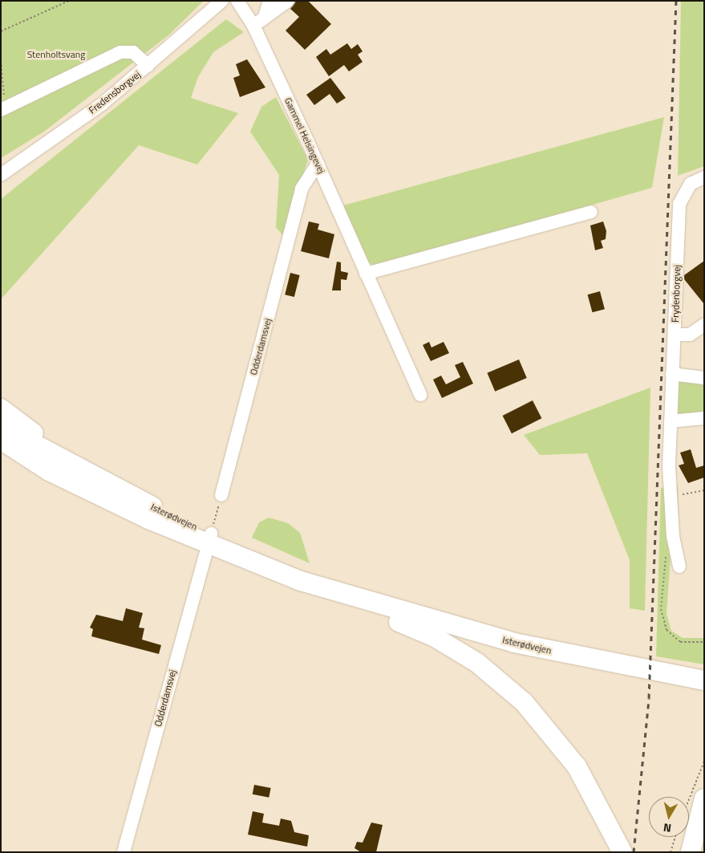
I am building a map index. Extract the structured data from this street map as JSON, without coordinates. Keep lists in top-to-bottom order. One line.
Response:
{"streets":{"highway":["Isterødvejen"],"street":["Fredensborgvej","Gammel Helsingevej","Frydenborgvej","Odderdamsvej"]},"crossings":[["Gammel Helsingevej","Odderdamsvej"],["Odderdamsvej","Isterødvejen"]],"parks":["Stenholtsvang"],"north":"bottom"}
